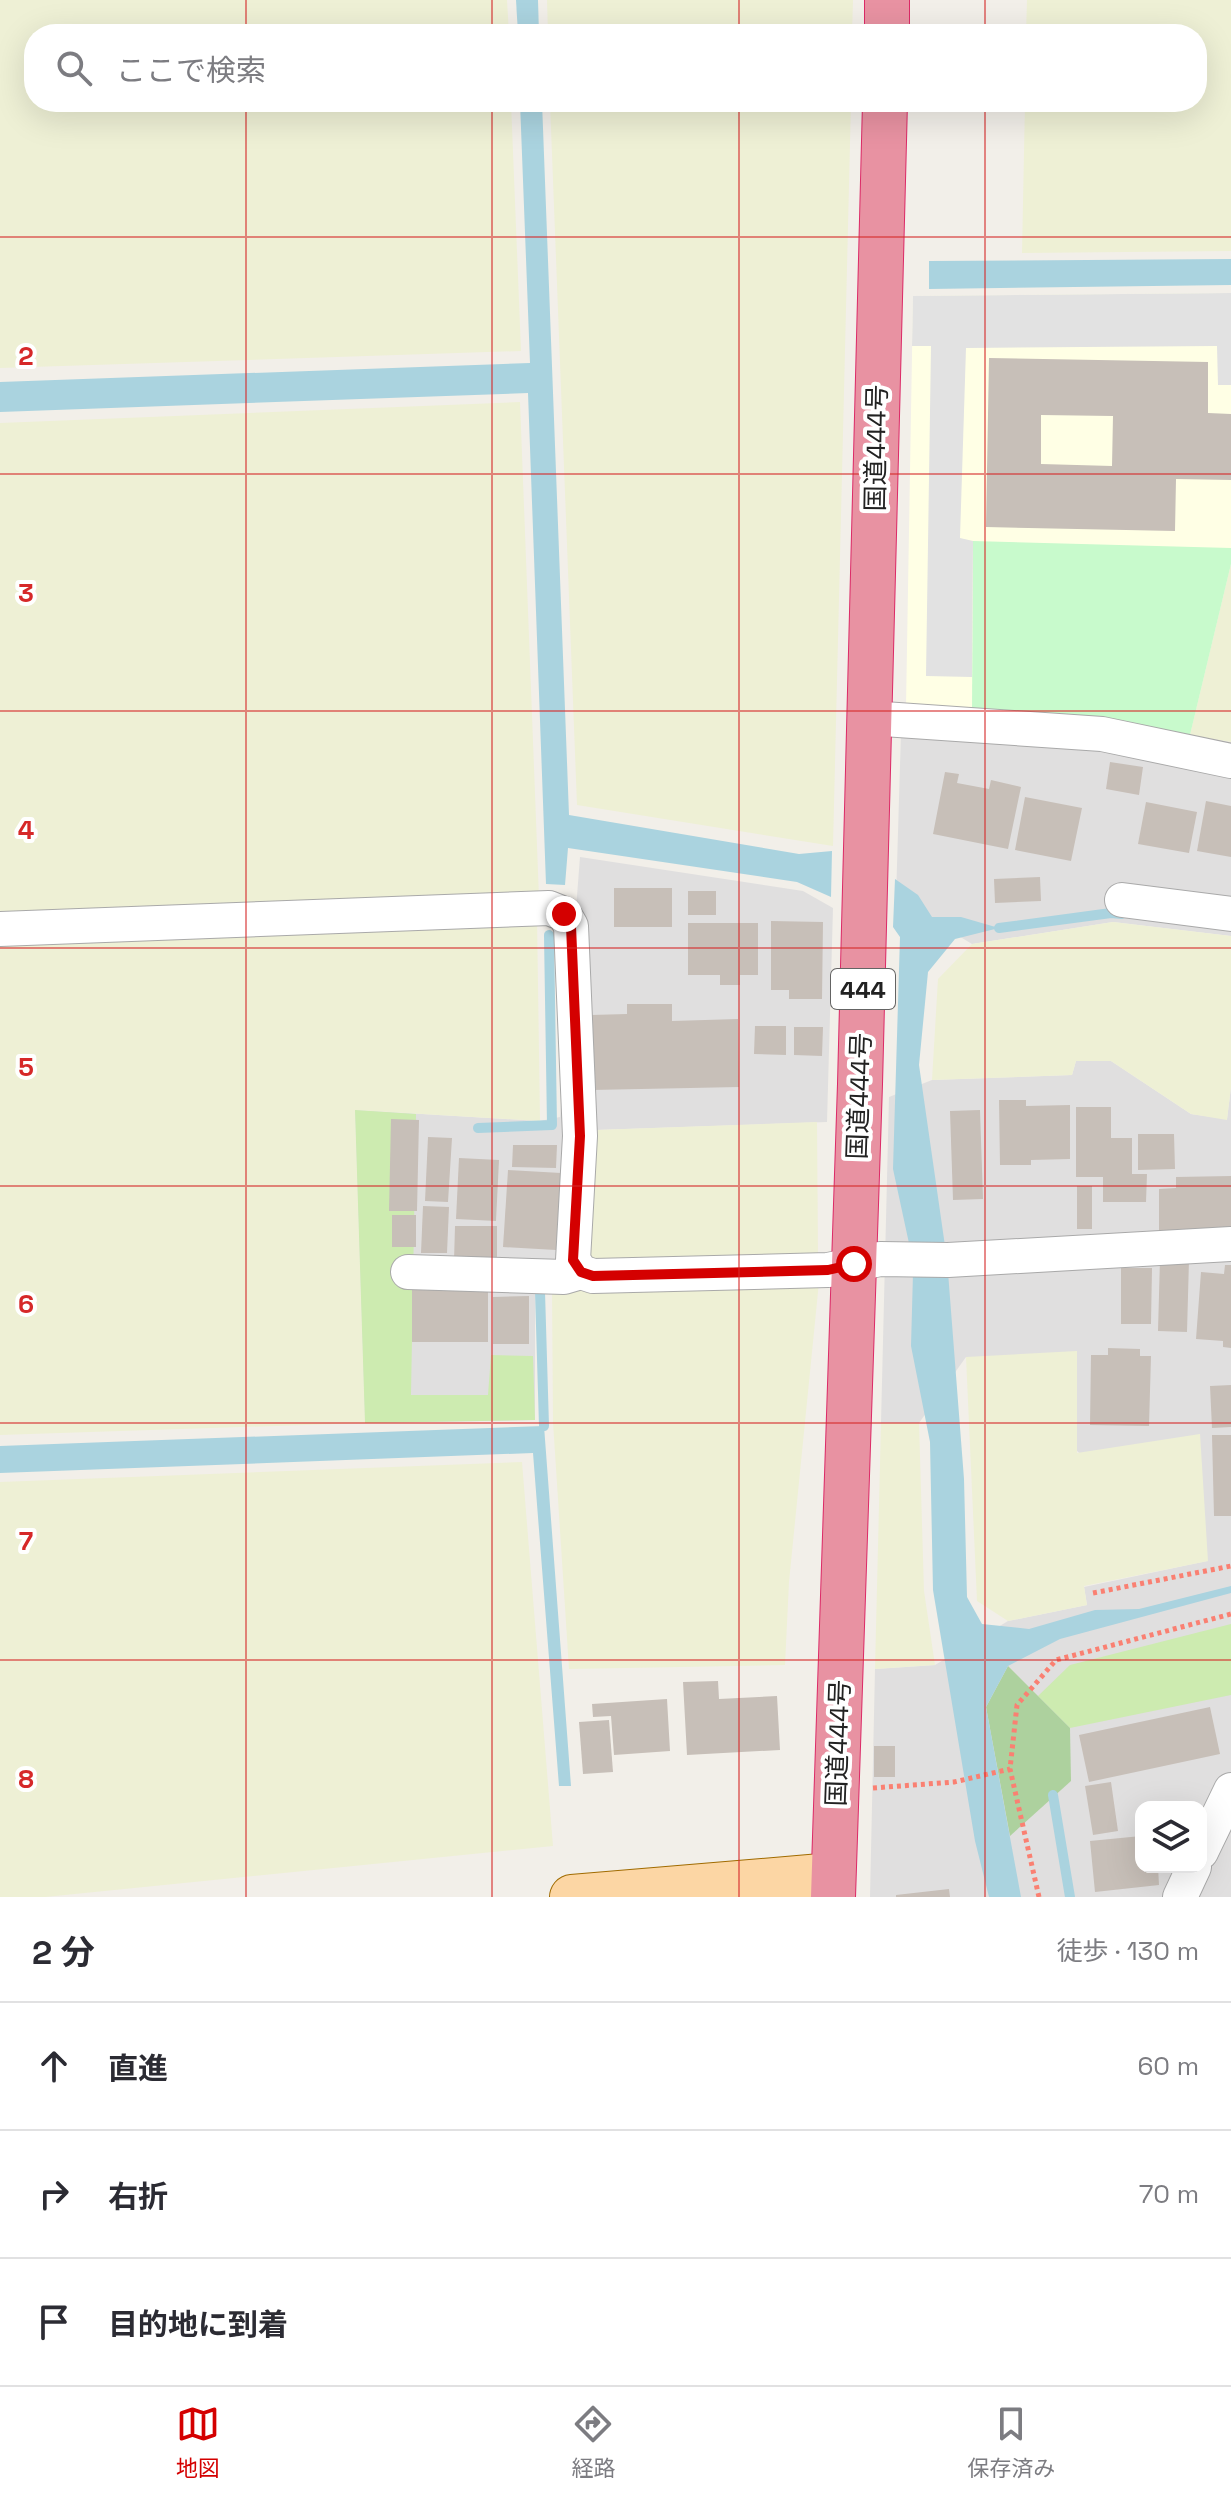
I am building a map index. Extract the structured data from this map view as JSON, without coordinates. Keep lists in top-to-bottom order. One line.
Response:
{"streets":{"highway":["国道444号","444"]},"page":{"search":"ここで検索","heading":["2 分","徒歩 · 130 m"],"list":[["直進","60 m"],["右折","70 m"],"目的地に到着"],"nav":["地図","経路","保存済み"]},"grid":{"rows":["2","3","4","5","6","7","8"]}}
